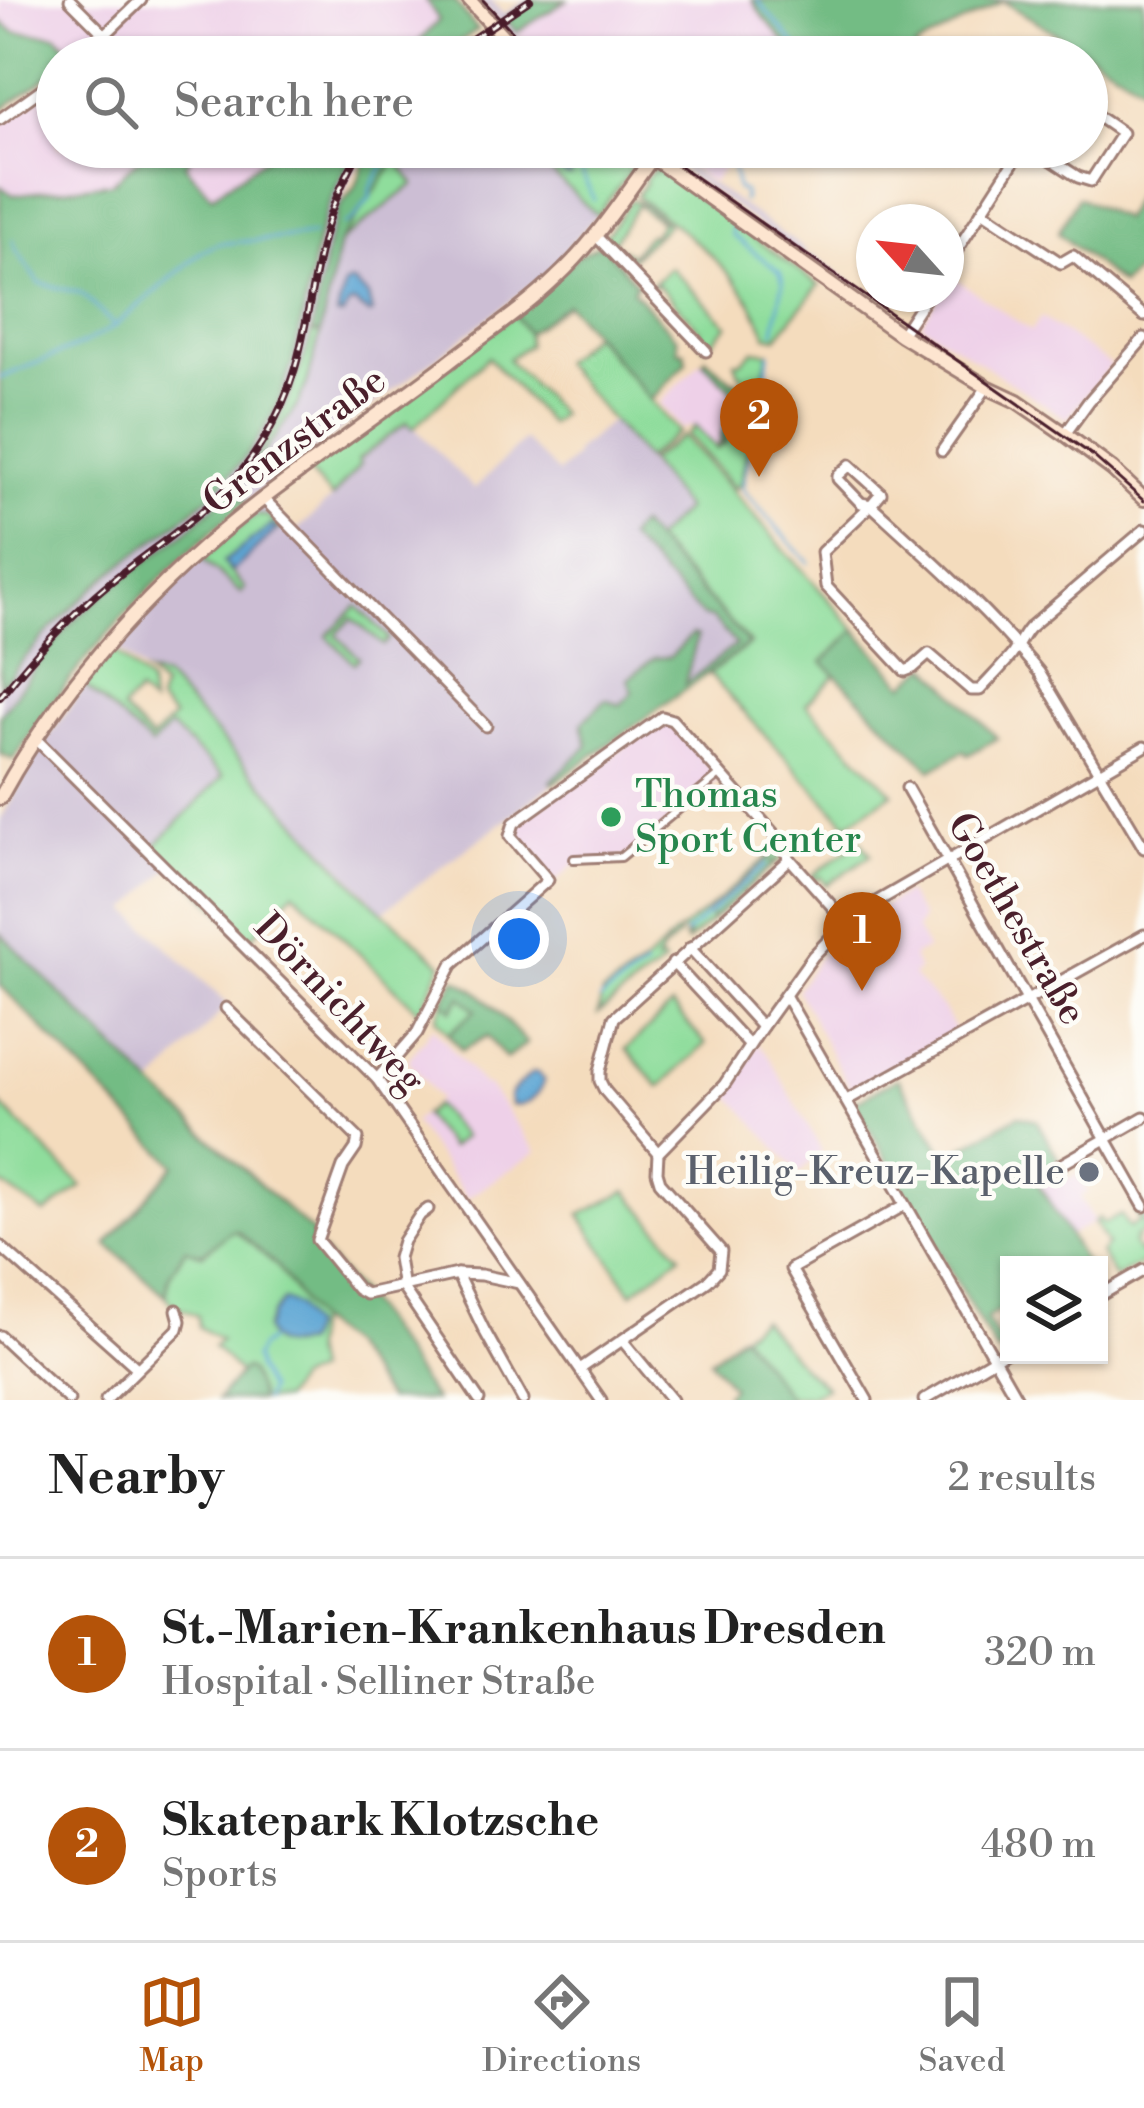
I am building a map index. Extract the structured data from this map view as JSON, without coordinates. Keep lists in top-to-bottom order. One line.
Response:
{"streets":{"main road":["Grenzstraße"],"street":["Goethestraße","Dörnichtweg"]},"crossings":[["Grenzstraße","Dörnichtweg"]],"places":["Thomas Sport Center","Heilig-Kreuz-Kapelle"],"north":"top left","page":{"search":"Search here","pins":["2","1"],"heading":["Nearby","2 results"],"list":[{"mark":"1","name":"St.-Marien-Krankenhaus Dresden","note":"Hospital · Selliner Straße","value":"320 m"},{"mark":"2","name":"Skatepark Klotzsche","note":"Sports","value":"480 m"}],"nav":["Map","Directions","Saved"]}}
